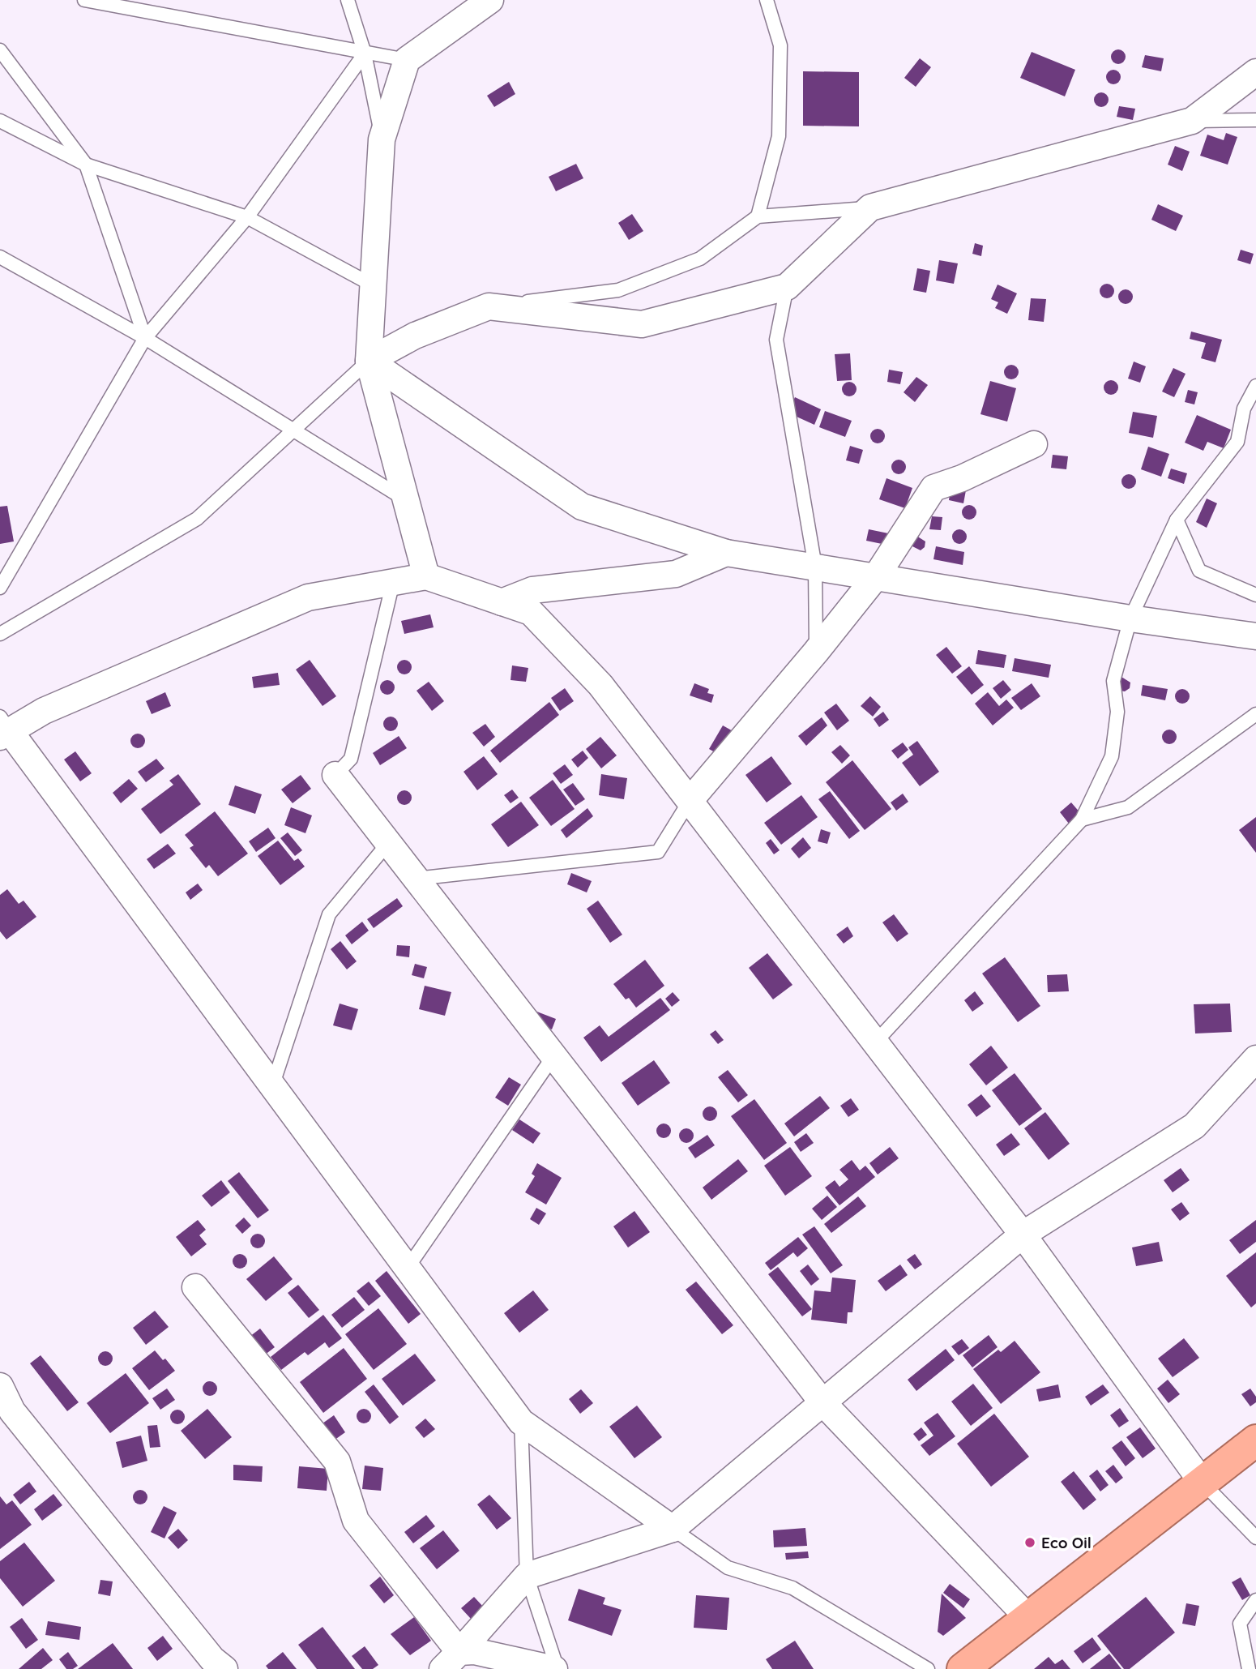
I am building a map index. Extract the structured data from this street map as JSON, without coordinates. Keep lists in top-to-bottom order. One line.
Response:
{"places":["Eco Oil"]}
